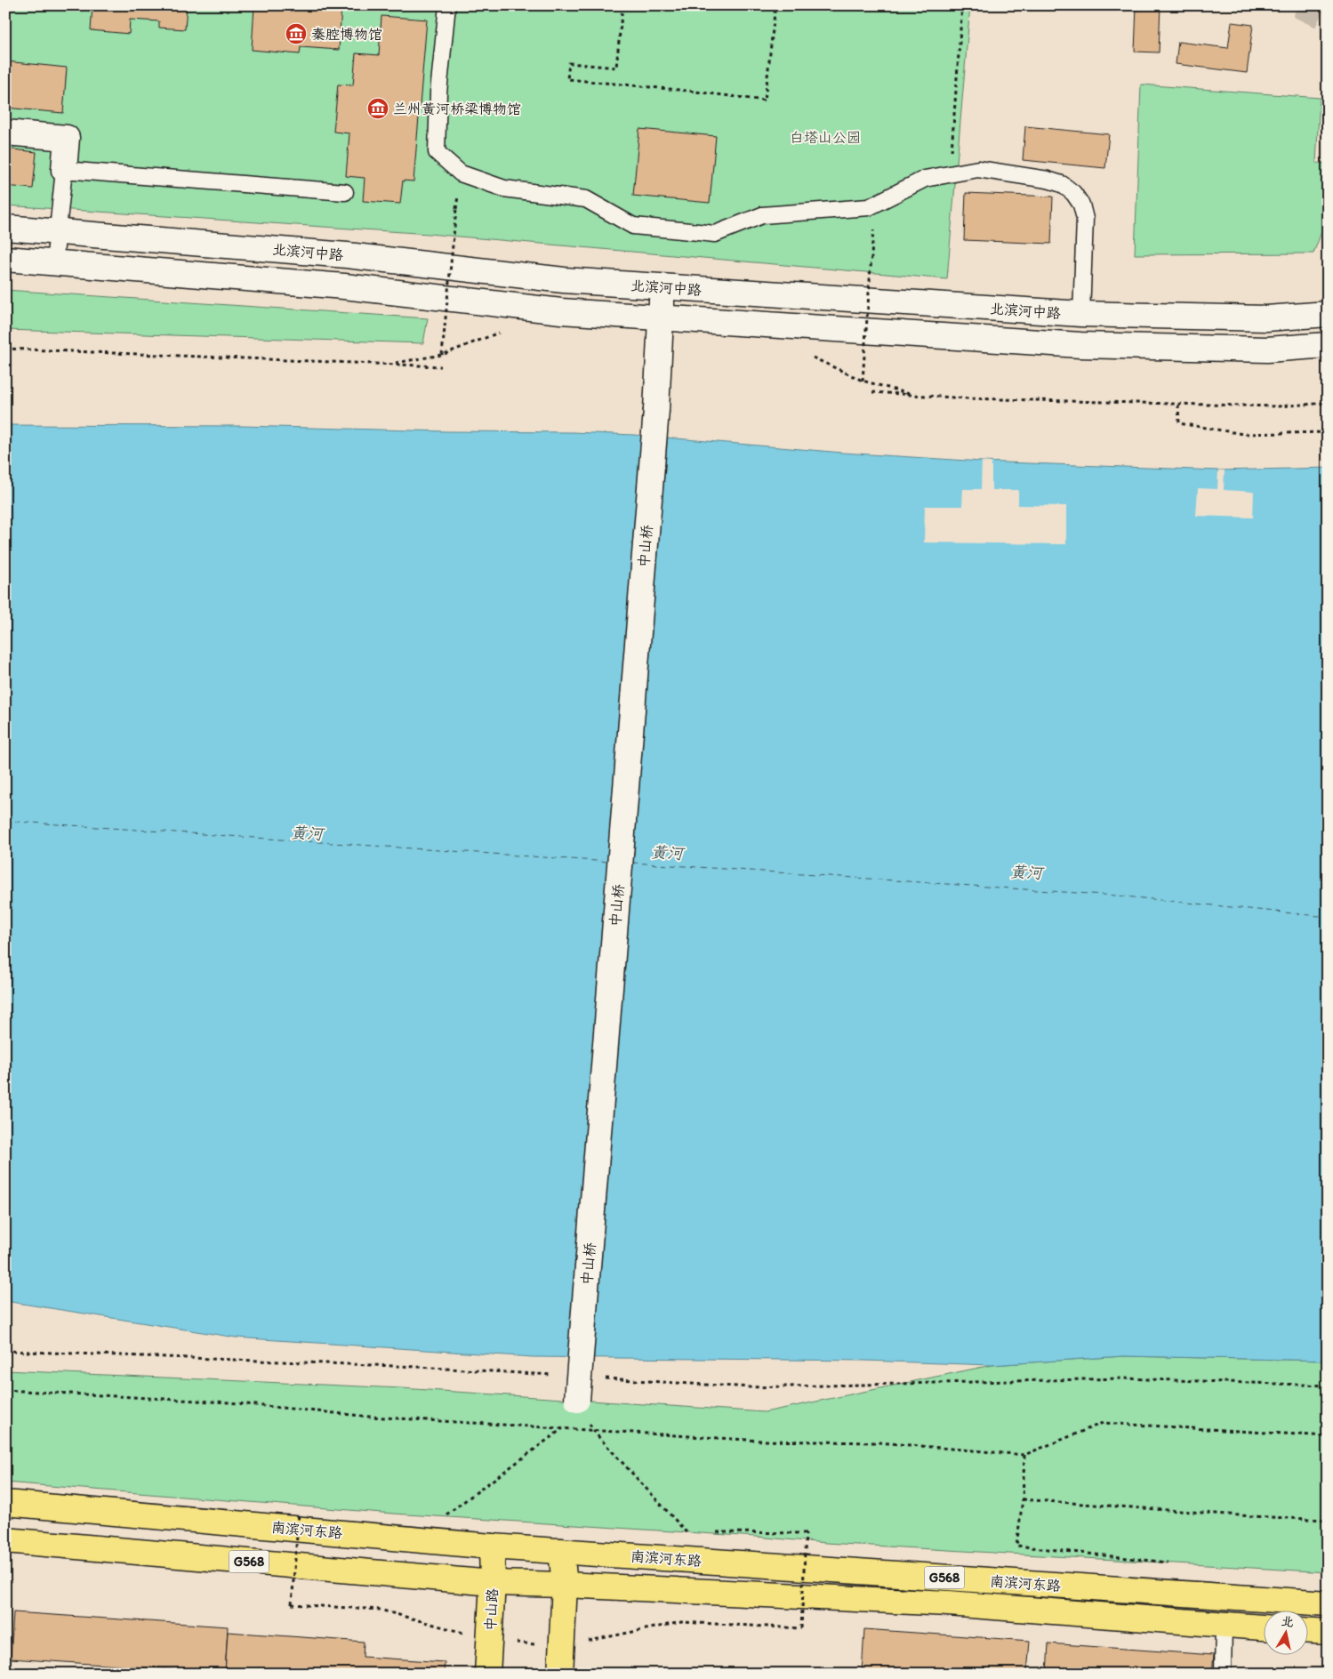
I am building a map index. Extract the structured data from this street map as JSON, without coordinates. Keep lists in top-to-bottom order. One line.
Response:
{"streets":{"main road":["南滨河东路","G568","中山路"],"street":["北滨河中路","中山桥"]},"crossings":[["北滨河中路","中山桥"],["南滨河东路","中山路"]],"water":["黄河"],"parks":["白塔山公园"],"places":{"museum":["秦腔博物馆","兰州黄河桥梁博物馆"]},"north":"top"}
